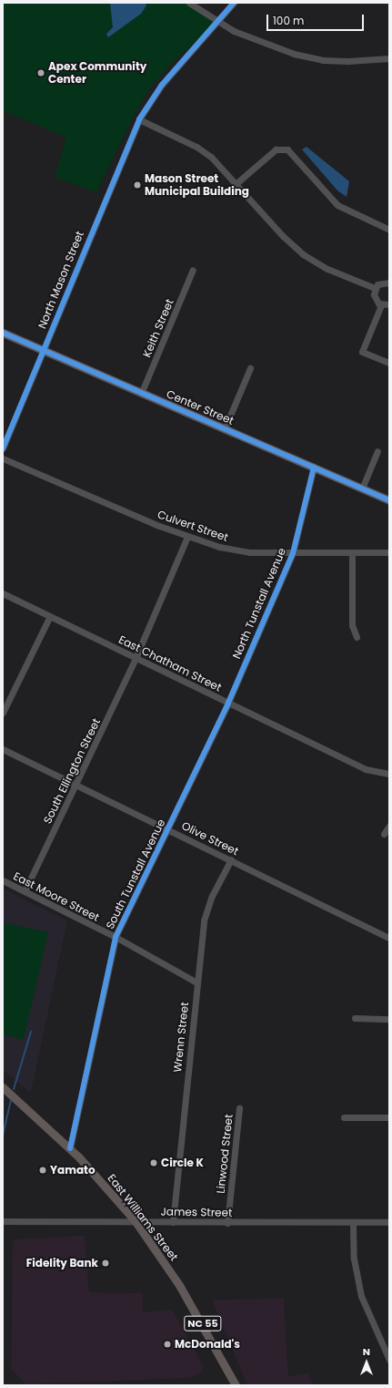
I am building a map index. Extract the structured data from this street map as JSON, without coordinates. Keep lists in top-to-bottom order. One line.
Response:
{"streets":{"main road":["Center Street","East Williams Street","NC 55"],"street":["North Mason Street","Keith Street","Culvert Street","North Tunstall Avenue","East Chatham Street","South Ellington Street","Olive Street","South Tunstall Avenue","East Moore Street","Wrenn Street","Linwood Street","James Street"]},"crossings":[["North Mason Street","Center Street"],["Keith Street","Center Street"],["Center Street","North Tunstall Avenue"],["Culvert Street","North Tunstall Avenue"],["Culvert Street","South Ellington Street"],["North Tunstall Avenue","East Chatham Street"],["North Tunstall Avenue","South Tunstall Avenue"],["East Chatham Street","South Ellington Street"],["East Chatham Street","South Tunstall Avenue"],["South Ellington Street","Olive Street"],["South Ellington Street","East Moore Street"],["Olive Street","South Tunstall Avenue"],["Olive Street","Wrenn Street"],["South Tunstall Avenue","East Moore Street"],["South Tunstall Avenue","East Williams Street"],["East Moore Street","Wrenn Street"],["Wrenn Street","James Street"],["Linwood Street","James Street"],["James Street","East Williams Street"]],"places":["Apex Community Center","Mason Street Municipal Building","Circle K","Yamato","Fidelity Bank","McDonald's"],"scale_bar":"100 m","north":"top"}
